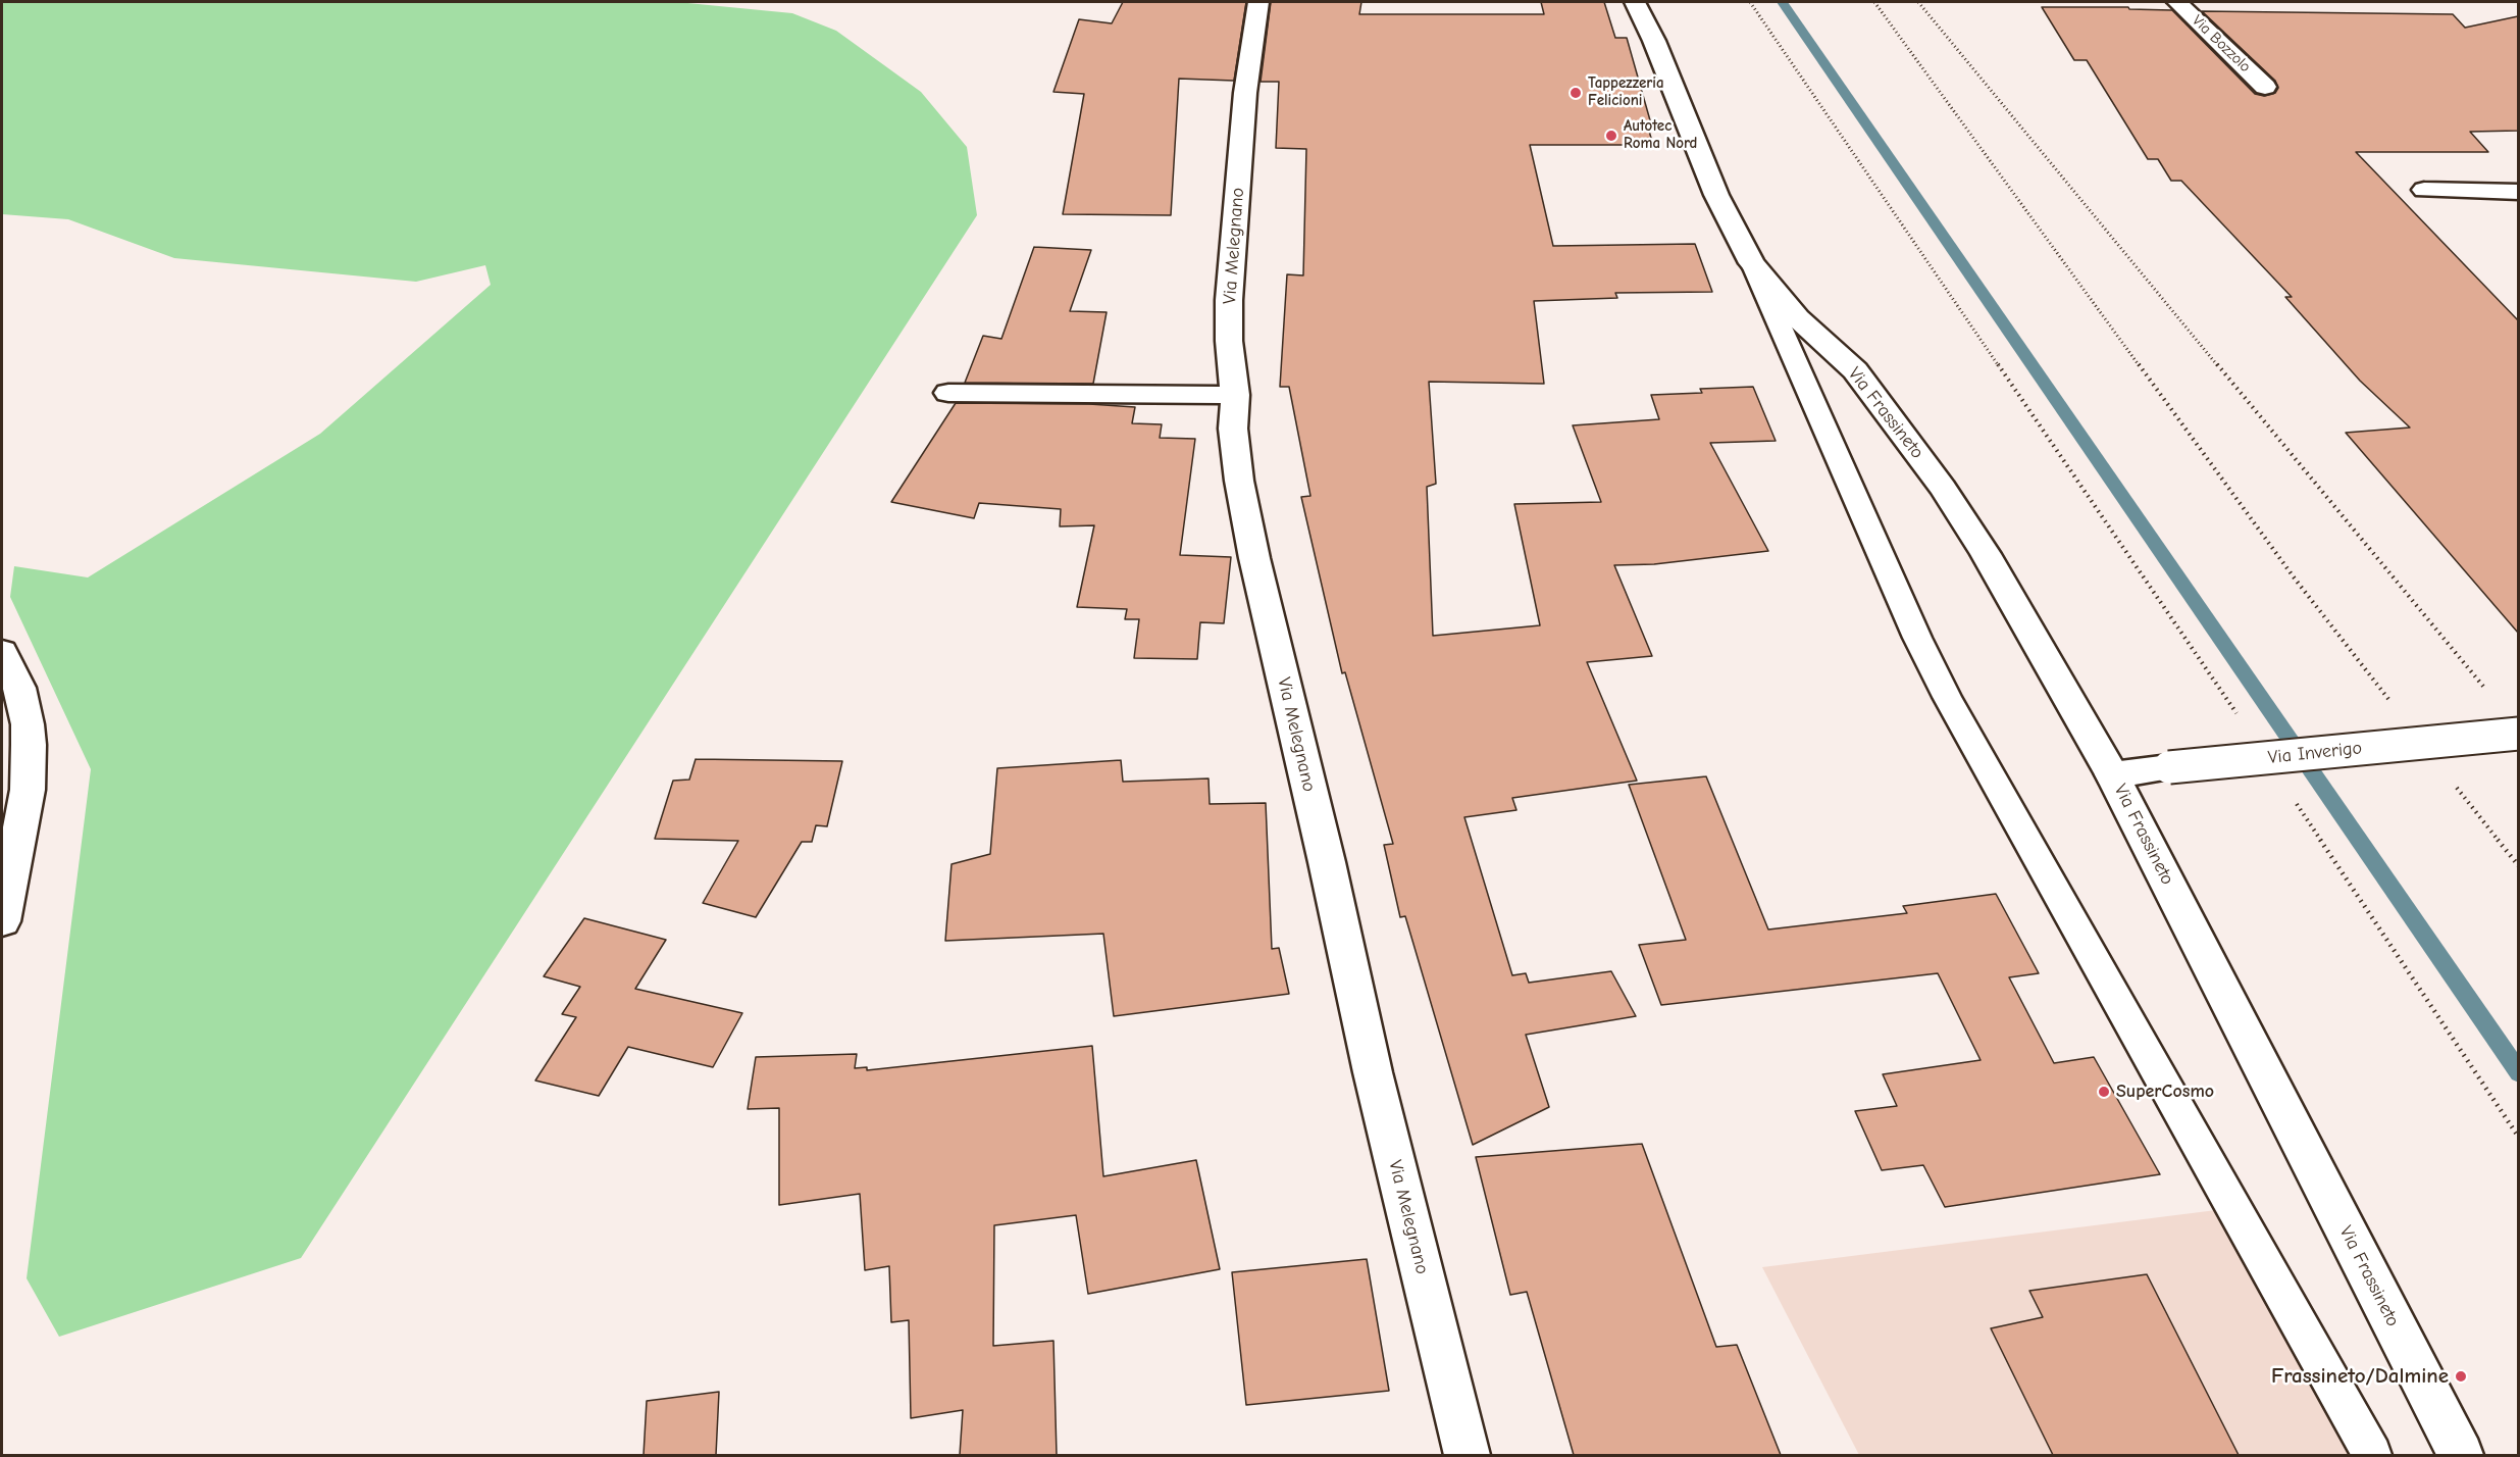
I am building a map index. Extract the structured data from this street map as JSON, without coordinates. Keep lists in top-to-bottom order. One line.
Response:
{"streets":{"street":["Via Bozzolo","Via Melegnano","Via Frassineto","Via Inverigo"]},"crossings":[["Via Frassineto","Via Inverigo"]],"places":["Tappezzeria Felicioni","Autotec Roma Nord","SuperCosmo","Frassineto/Dalmine"]}
